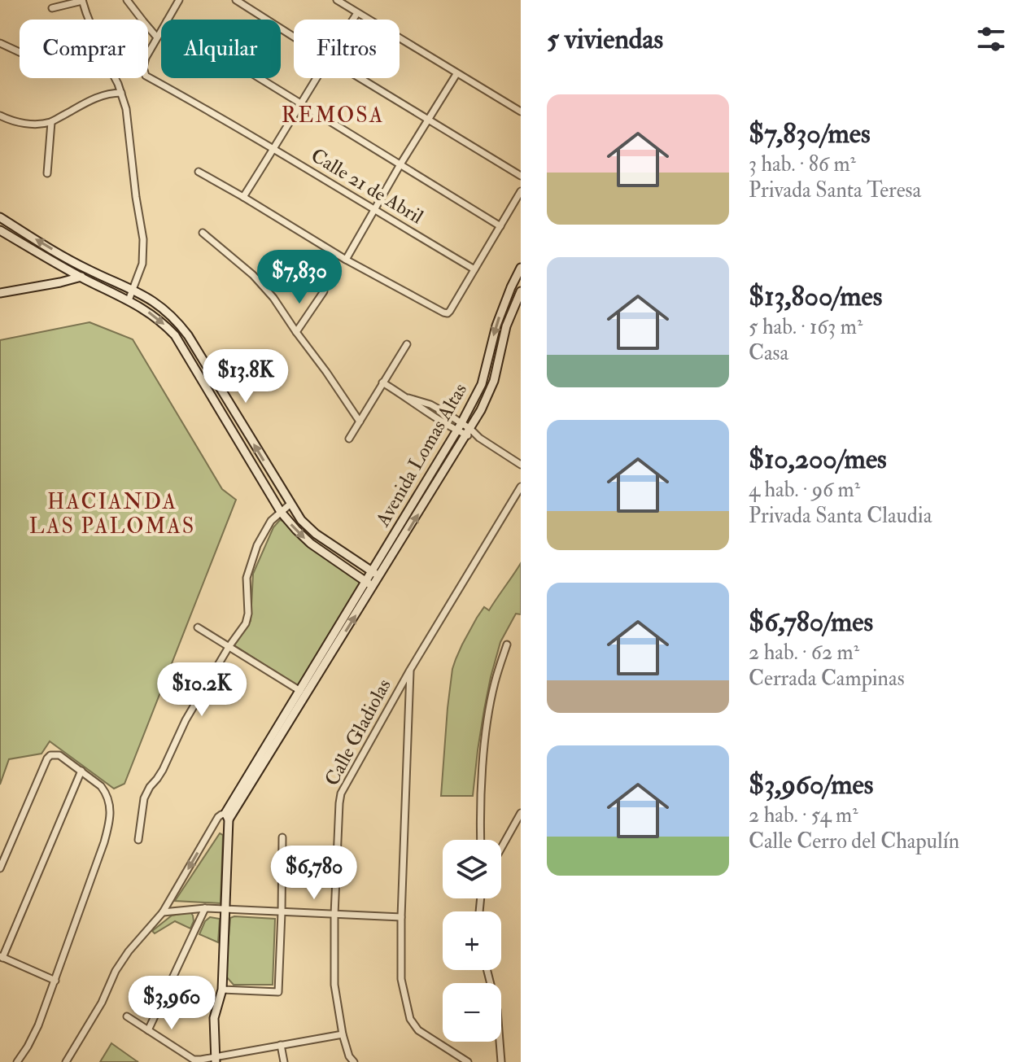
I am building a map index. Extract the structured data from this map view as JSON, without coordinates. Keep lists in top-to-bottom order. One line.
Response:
{"streets":{"main road":["Avenida Lomas Altas"],"street":["Calle 21 de Abril","Calle Gladiolas"]},"districts":["REMOSA","HACIANDA LAS PALOMAS"],"page":{"heading":"5 viviendas","chip":["Comprar","Alquilar","Filtros"],"list":[{"name":"$7,830/mes","note":"3 hab. · 86 m² · Privada Santa Teresa"},{"name":"$13,800/mes","note":"5 hab. · 163 m² · Casa"},{"name":"$10,200/mes","note":"4 hab. · 96 m² · Privada Santa Claudia"},{"name":"$6,780/mes","note":"2 hab. · 62 m² · Cerrada Campinas"},{"name":"$3,960/mes","note":"2 hab. · 54 m² · Calle Cerro del Chapulín"}],"price":["$7,830","$13.8K","$10.2K","$6,780","$3,960"],"map_buttons":["+","−"]}}
